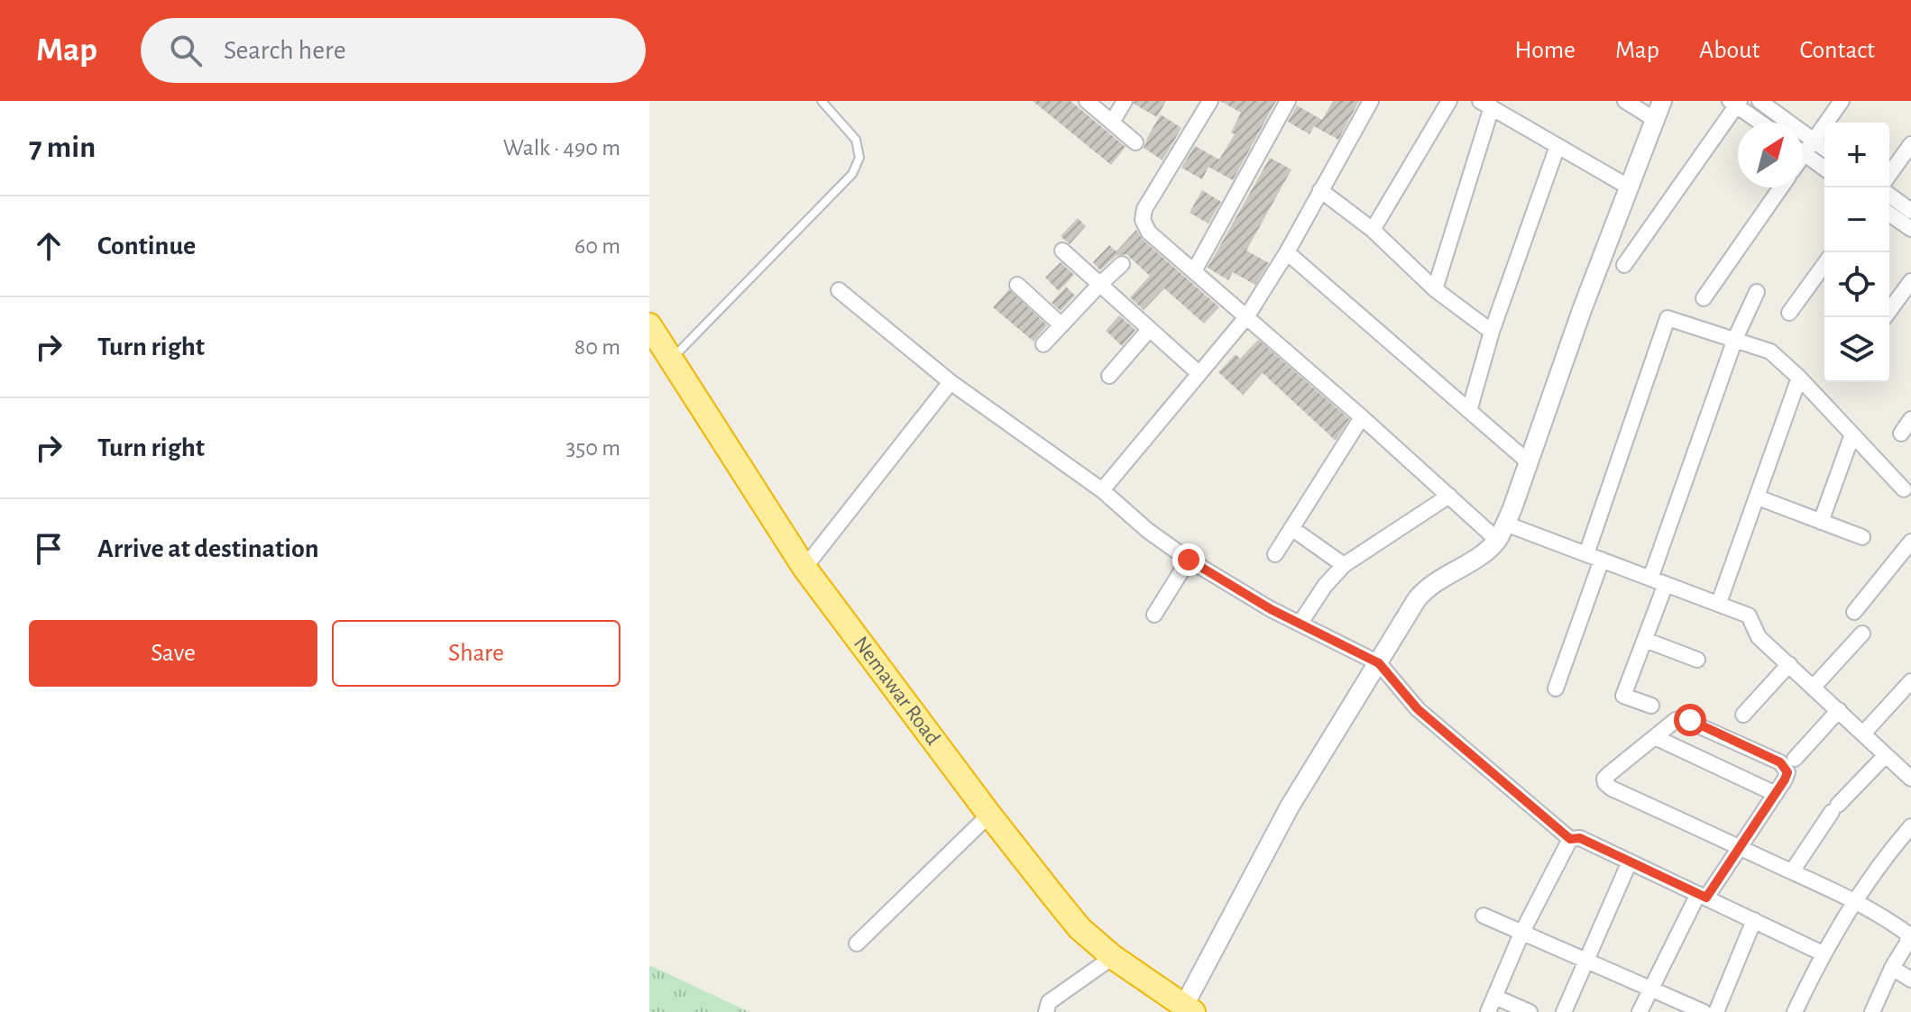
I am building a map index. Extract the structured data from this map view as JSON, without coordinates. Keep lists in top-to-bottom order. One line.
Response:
{"streets":{"highway":["Nemawar Road"]},"north":"top right","page":{"header":"Map","search":"Search here","nav":["Home","Map","About","Contact"],"heading":["7 min","Walk · 490 m"],"map_buttons":["+","−"],"list":[["Continue","60 m"],["Turn right","80 m"],["Turn right","350 m"],"Arrive at destination"],"buttons":["Save","Share"]}}
